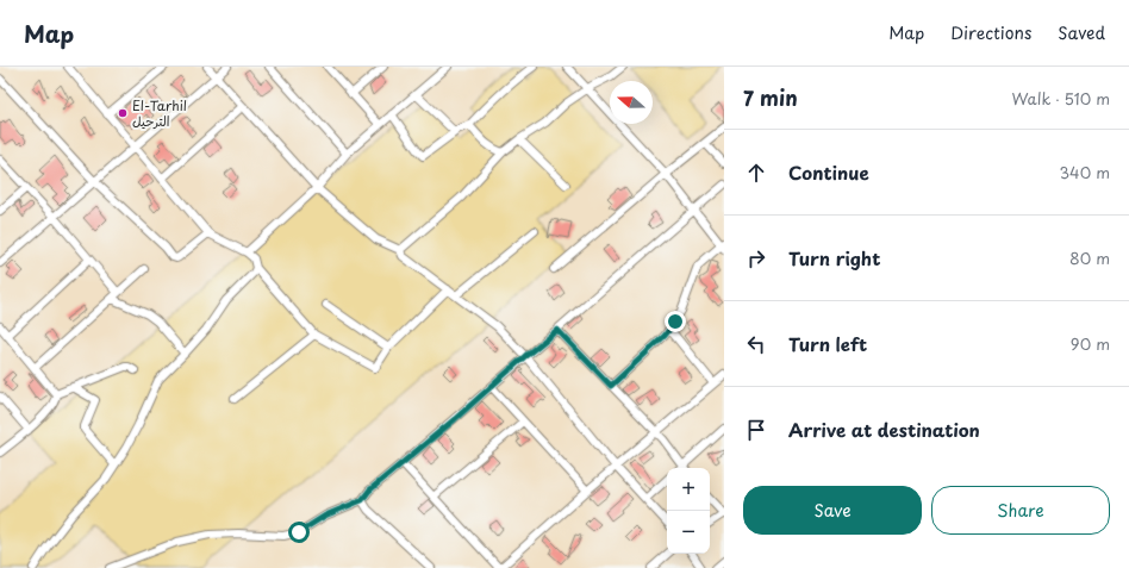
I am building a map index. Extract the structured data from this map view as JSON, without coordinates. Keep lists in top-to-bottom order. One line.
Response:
{"places":["El-Tarhil الترحيل"],"north":"left","page":{"header":"Map","nav":["Map","Directions","Saved"],"heading":["7 min","Walk · 510 m"],"list":[["Continue","340 m"],["Turn right","80 m"],["Turn left","90 m"],"Arrive at destination"],"map_buttons":["+","−"],"buttons":["Save","Share"]}}
